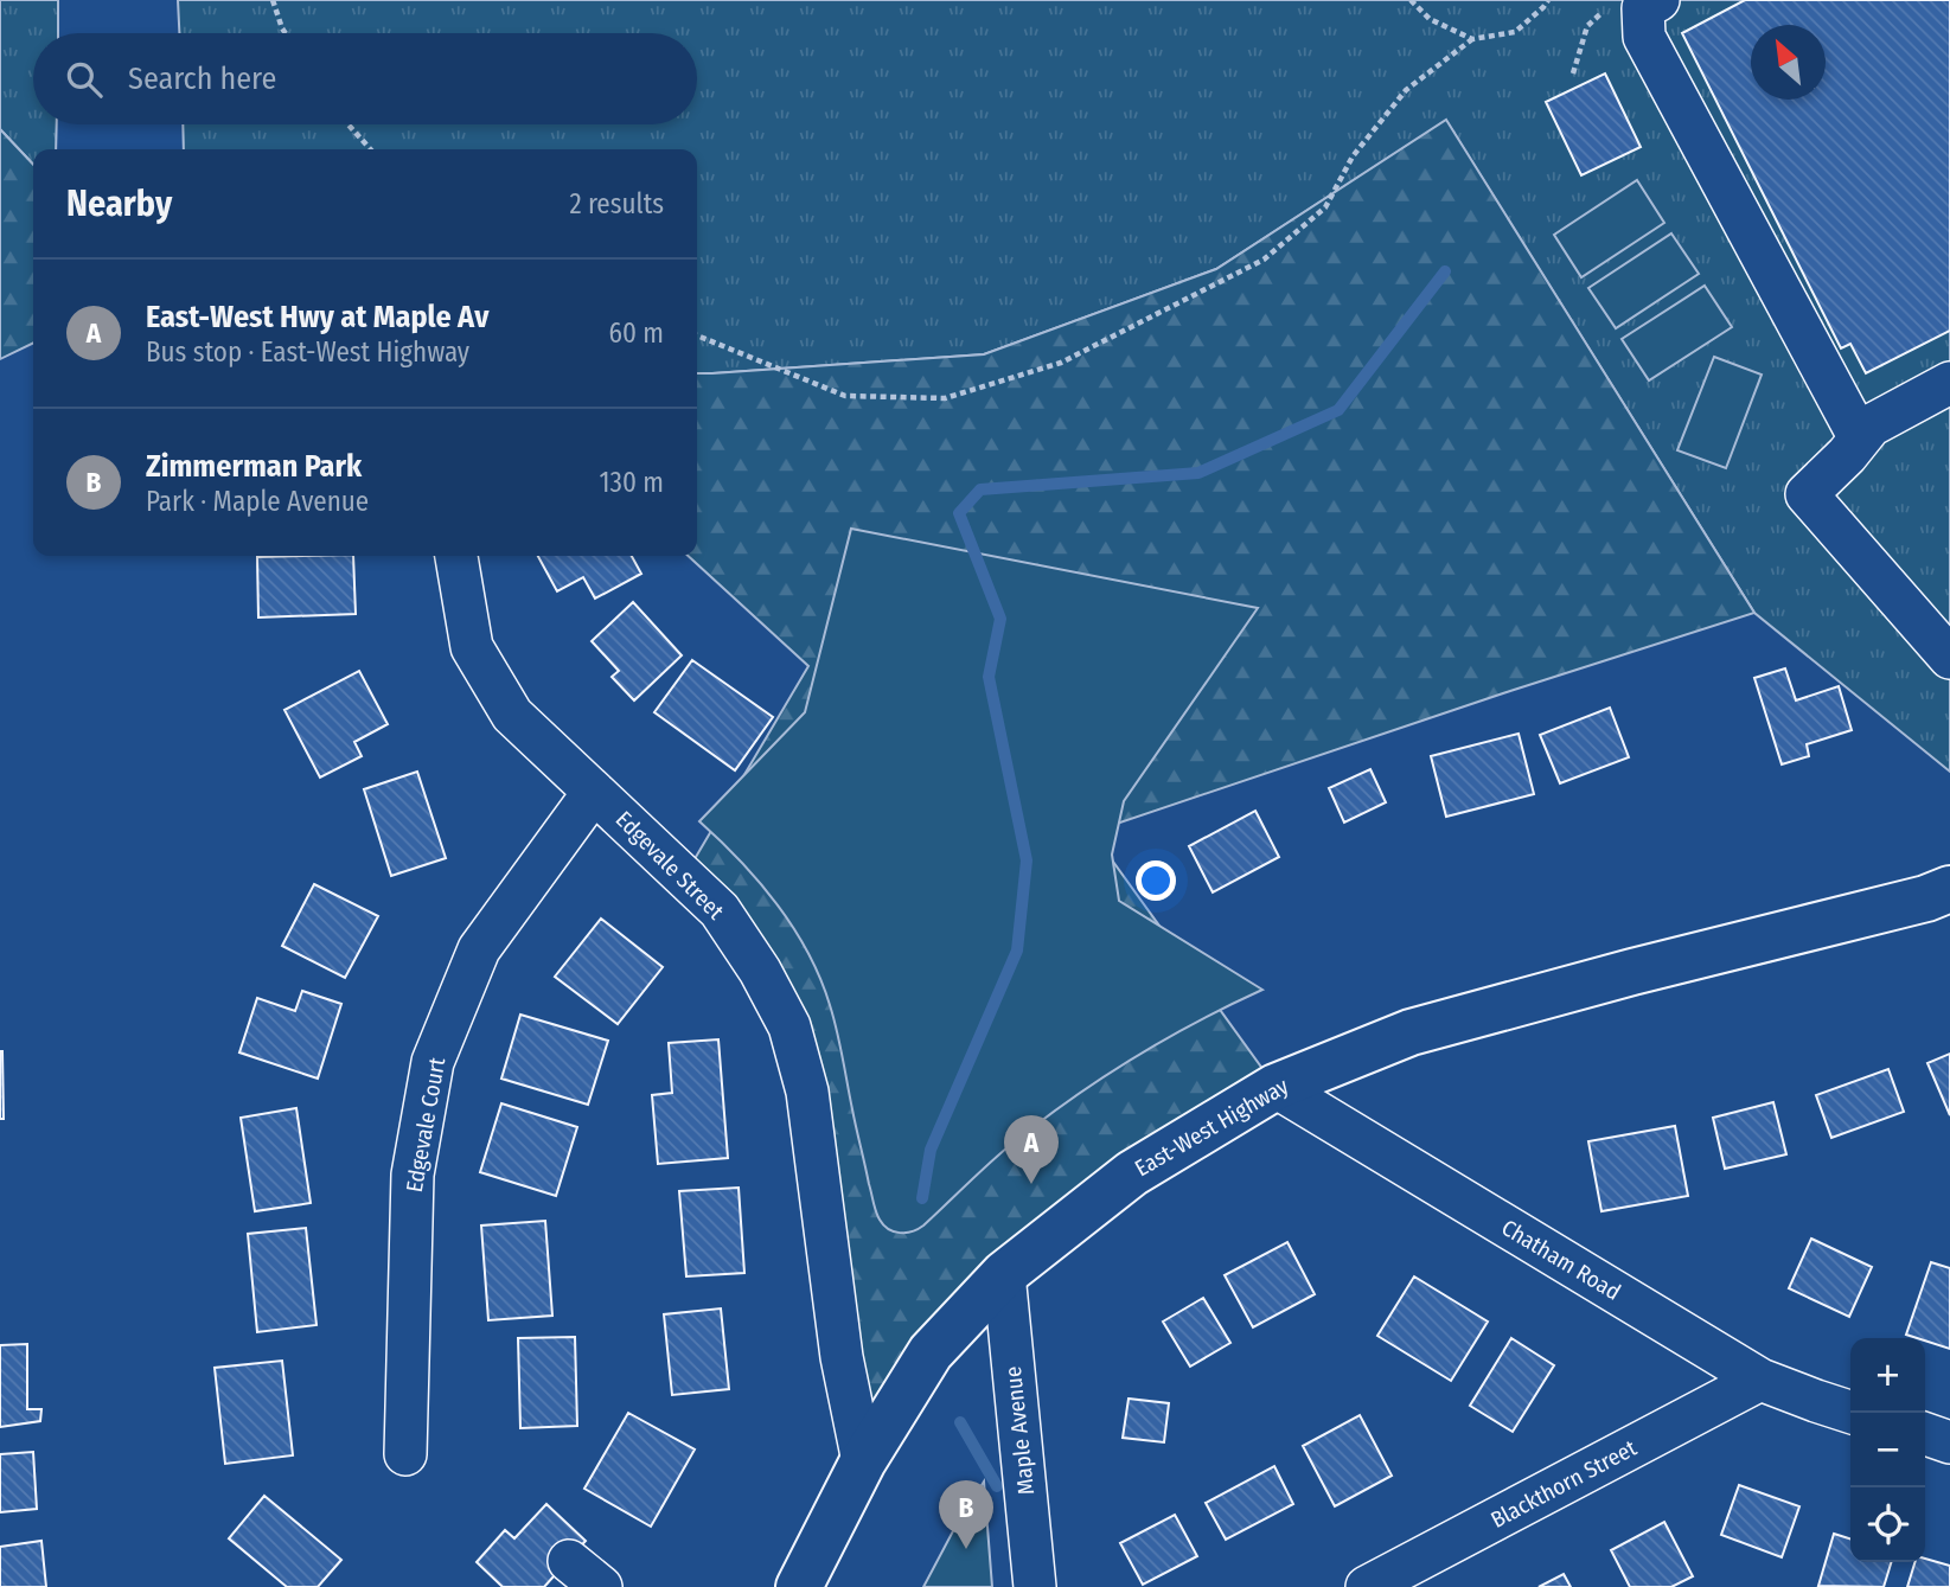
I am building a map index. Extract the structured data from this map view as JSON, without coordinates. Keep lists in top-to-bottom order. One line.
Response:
{"streets":{"main road":["East-West Highway"],"street":["Edgevale Street","Edgevale Court","Chatham Road","Maple Avenue","Blackthorn Street"]},"crossings":[["Edgevale Street","Edgevale Court"],["Edgevale Street","East-West Highway"],["East-West Highway","Chatham Road"],["East-West Highway","Maple Avenue"],["Chatham Road","Blackthorn Street"]],"north":"top left","page":{"search":"Search here","heading":["Nearby","2 results"],"list":[{"mark":"A","name":"East-West Hwy at Maple Av","note":"Bus stop · East-West Highway","value":"60 m"},{"mark":"B","name":"Zimmerman Park","note":"Park · Maple Avenue","value":"130 m"}],"pins":["A","B"],"map_buttons":["+","−"]}}
